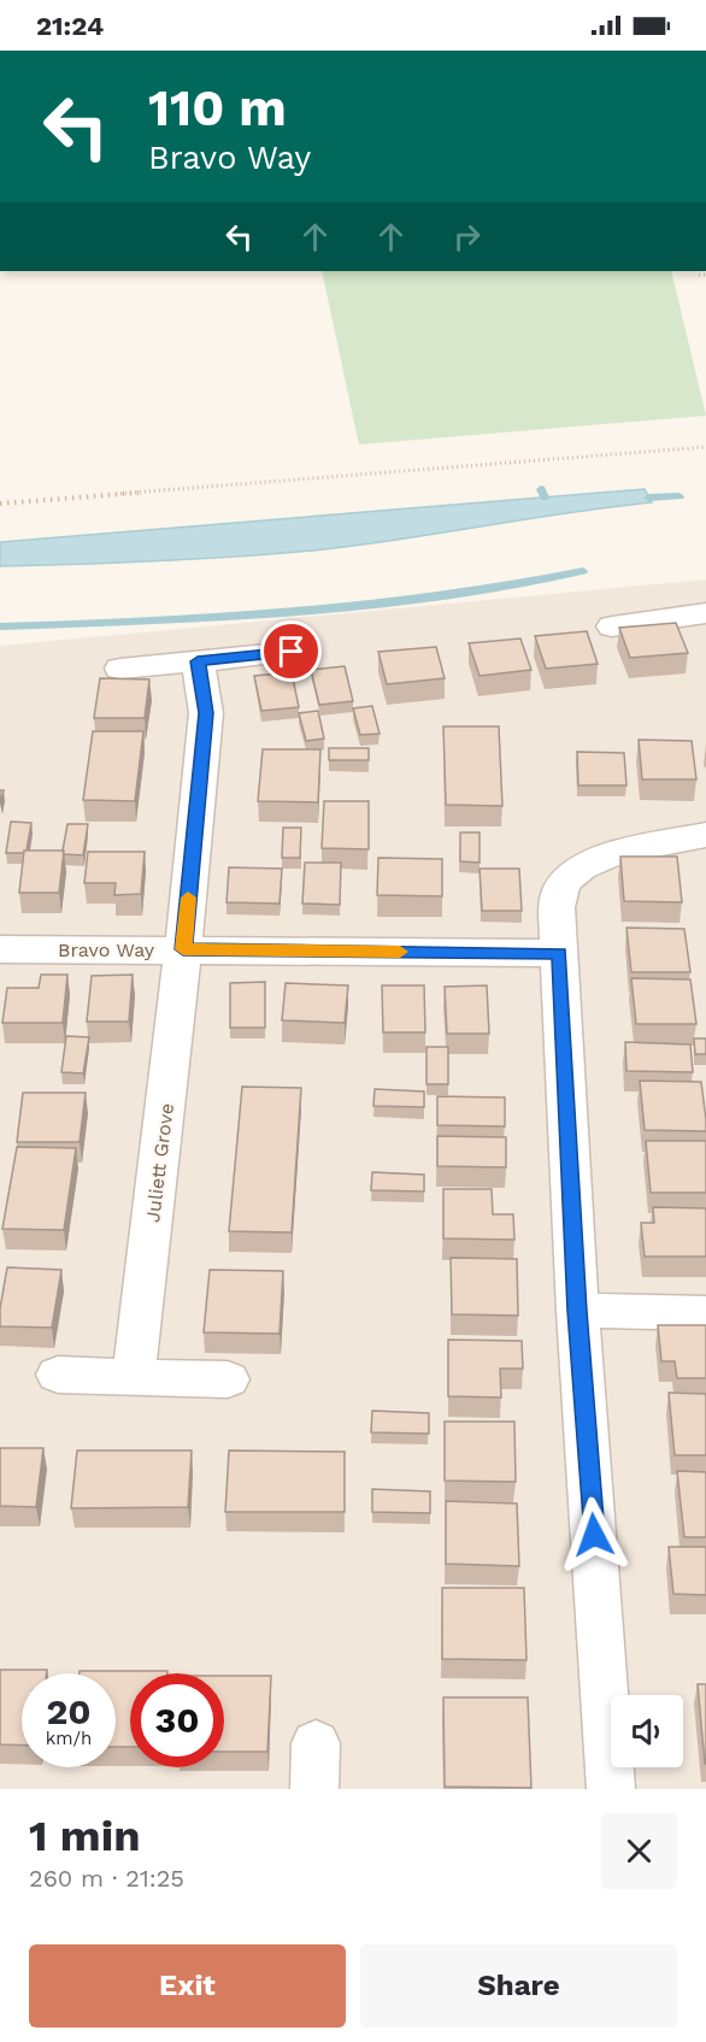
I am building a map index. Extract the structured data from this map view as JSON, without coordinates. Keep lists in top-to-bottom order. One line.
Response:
{"streets":{"street":["Bravo Way","Juliett Grove"]},"crossings":[["Bravo Way","Juliett Grove"]],"page":{"status":"21:24","turn":["110 m","Bravo Way"],"speed":"20 km/h","limit":"30","heading":["1 min","260 m · 21:25"],"buttons":["Exit","Share"]}}
